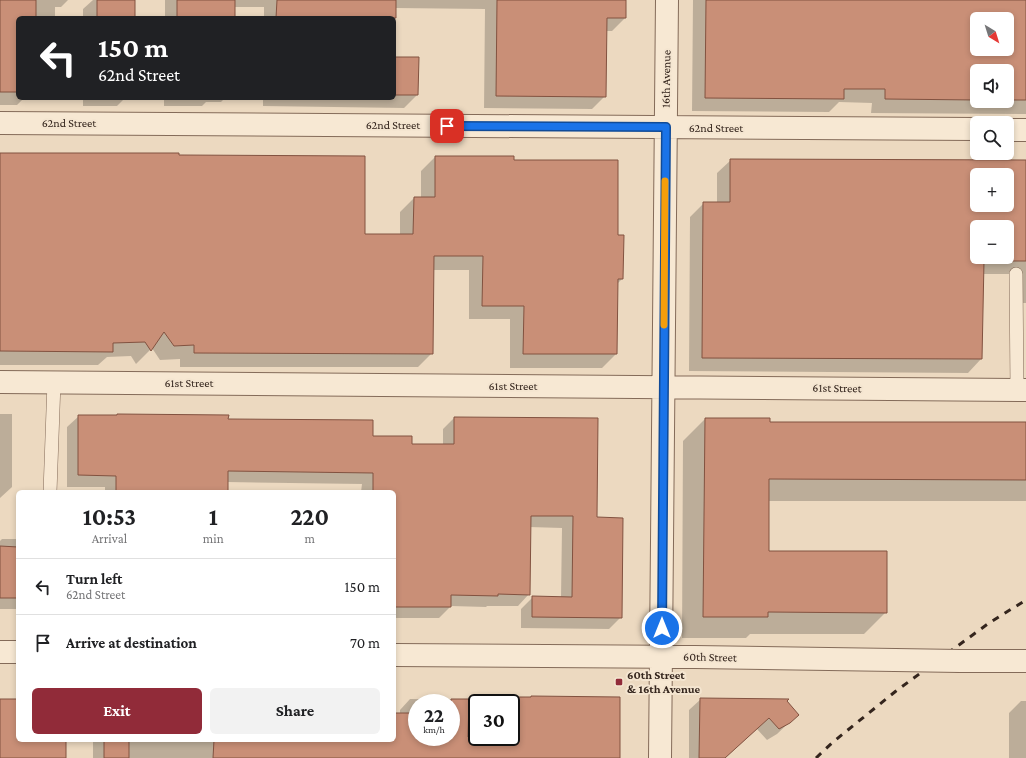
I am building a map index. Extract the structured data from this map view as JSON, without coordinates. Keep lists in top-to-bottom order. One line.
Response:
{"streets":{"street":["16th Avenue","62nd Street","61st Street","60th Street"]},"crossings":[["16th Avenue","62nd Street"],["16th Avenue","61st Street"],["16th Avenue","60th Street"]],"places":{"transit":["60th Street & 16th Avenue"]},"north":"bottom right","page":{"map_buttons":["+","−"],"turn":["150 m","62nd Street"],"eta":["10:53","Arrival","1","min","220","m"],"list":[{"name":"Turn left","note":"62nd Street","value":"150 m"},{"name":"Arrive at destination","value":"70 m"}],"buttons":["Exit","Share"],"speed":"22 km/h","limit":"30"}}
